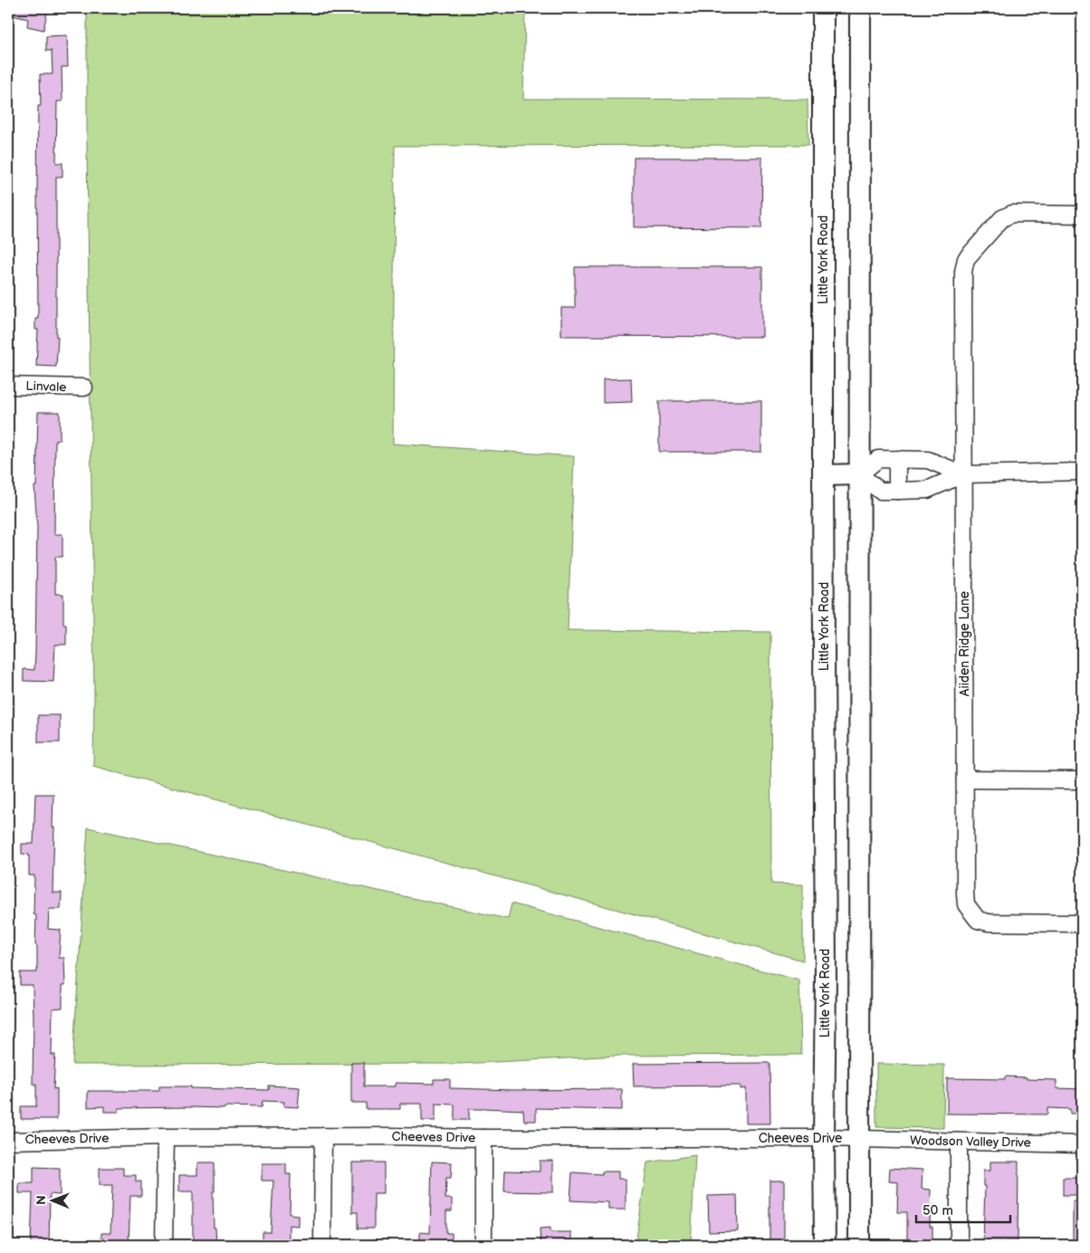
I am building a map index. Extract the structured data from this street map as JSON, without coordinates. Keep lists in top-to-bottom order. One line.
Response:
{"streets":{"main road":["Little York Road"],"street":["Linvale","Aiiden Ridge Lane","Cheeves Drive","Woodson Valley Drive"]},"crossings":[["Little York Road","Cheeves Drive"],["Cheeves Drive","Woodson Valley Drive"]],"scale_bar":"50 m","north":"left"}
